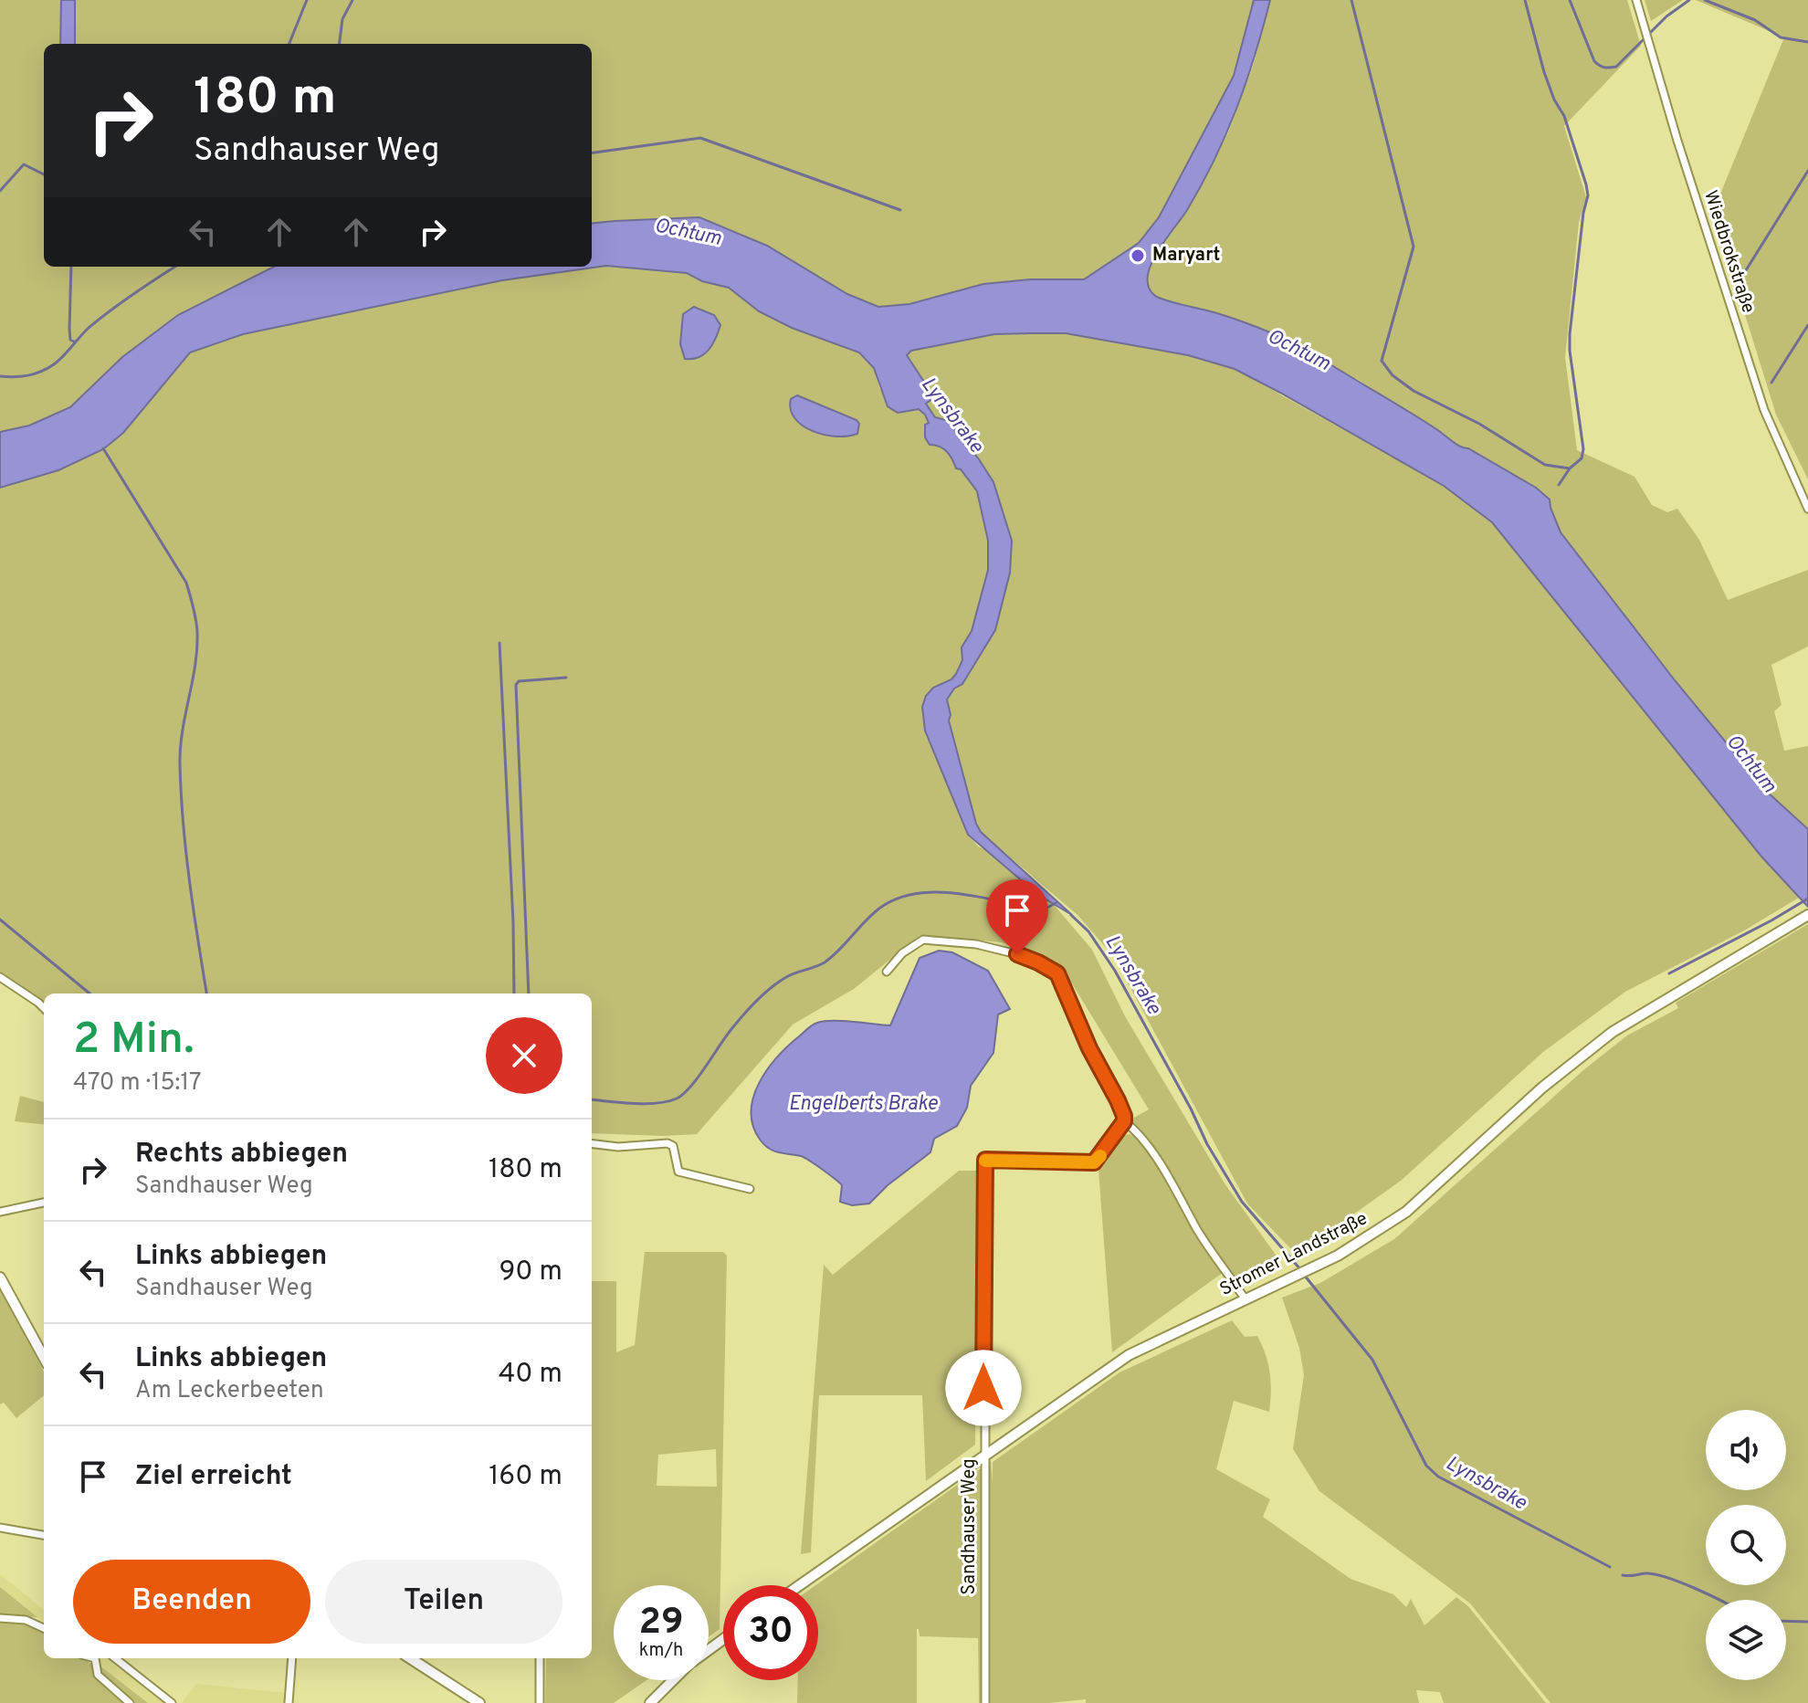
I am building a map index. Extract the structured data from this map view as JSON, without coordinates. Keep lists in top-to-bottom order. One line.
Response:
{"streets":{"main road":["Stromer Landstraße"],"street":["Wiedbrokstraße","Sandhauser Weg"]},"crossings":[["Stromer Landstraße","Sandhauser Weg"]],"water":["Ochtum","Lynsbrake","Engelberts Brake"],"places":["Maryart"],"page":{"turn":["180 m","Sandhauser Weg"],"heading":["2 Min.","470 m · 15:17"],"list":[{"name":"Rechts abbiegen","note":"Sandhauser Weg","value":"180 m"},{"name":"Links abbiegen","note":"Sandhauser Weg","value":"90 m"},{"name":"Links abbiegen","note":"Am Leckerbeeten","value":"40 m"},{"name":"Ziel erreicht","value":"160 m"}],"buttons":["Beenden","Teilen"],"speed":"29 km/h","limit":"30"}}
